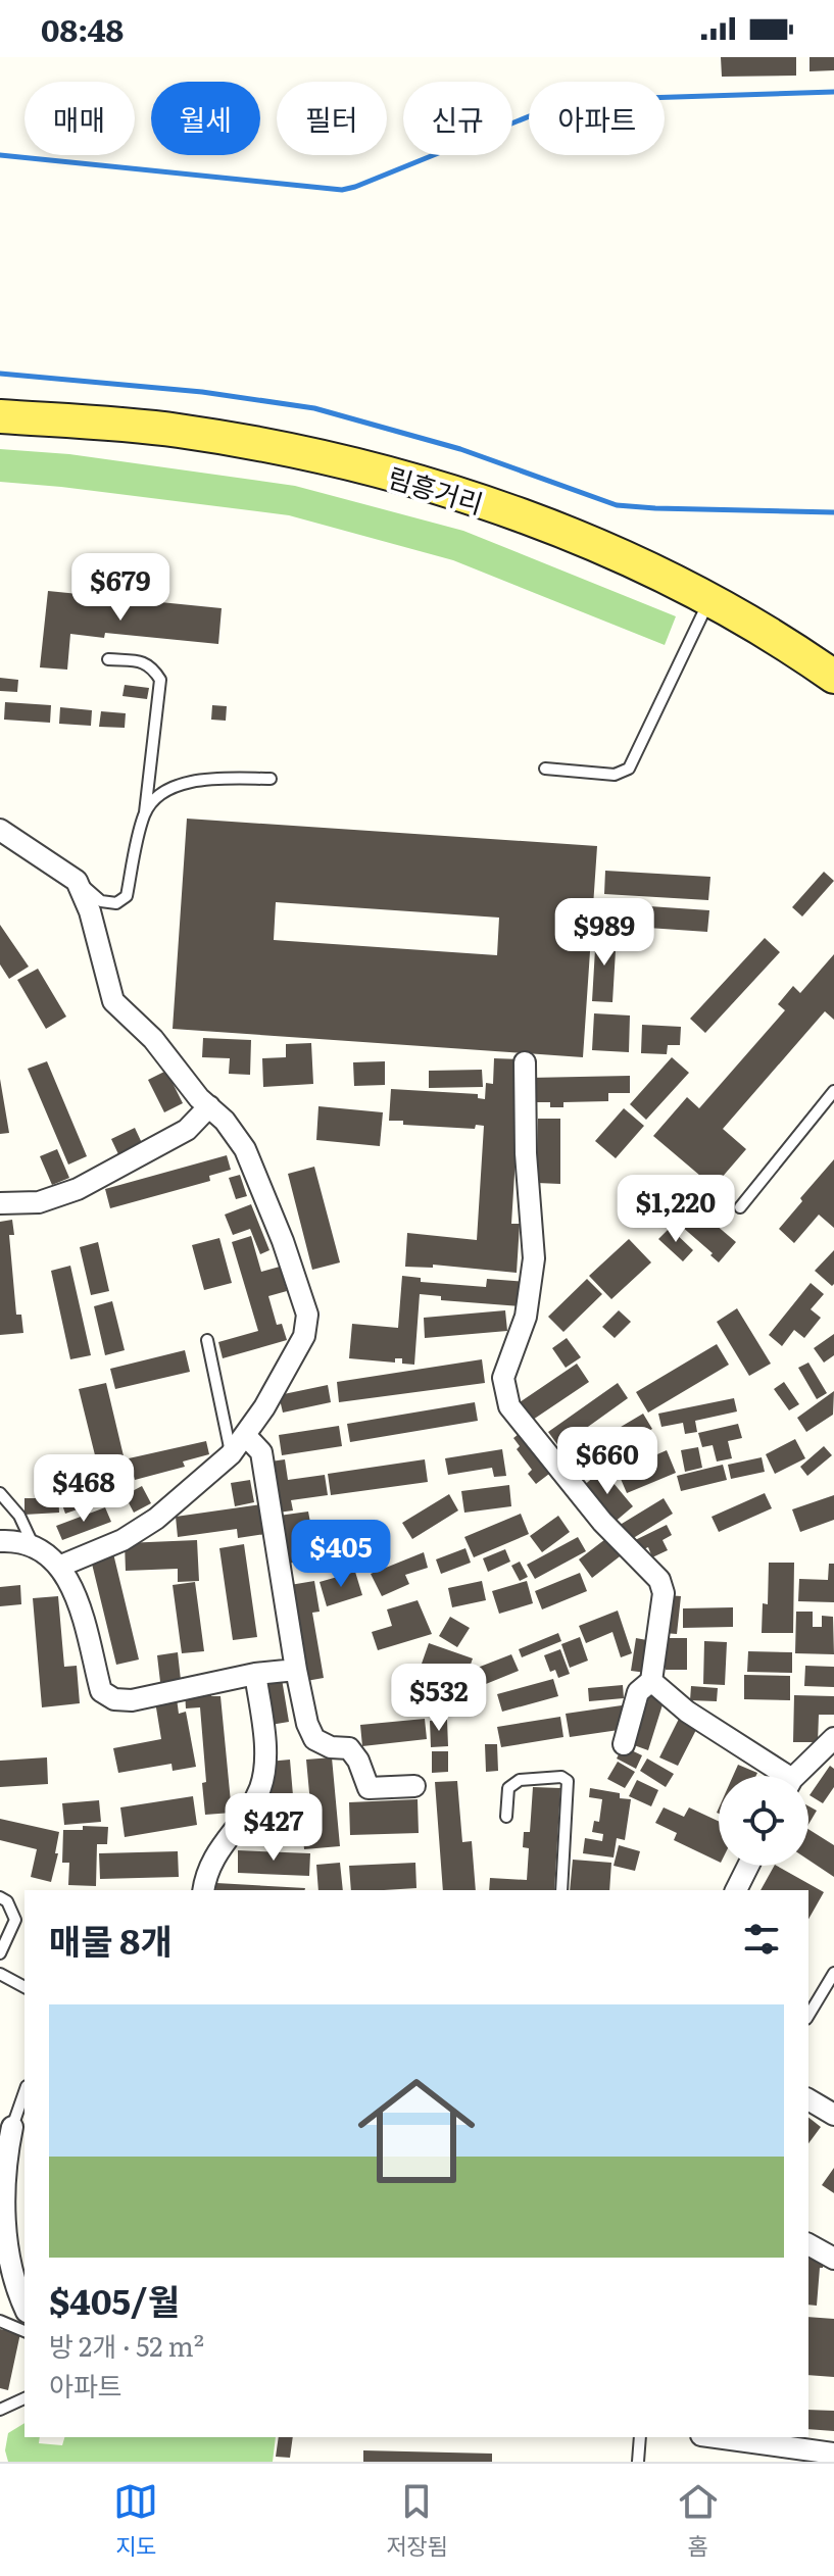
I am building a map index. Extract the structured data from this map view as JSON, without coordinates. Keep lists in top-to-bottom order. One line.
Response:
{"streets":{"main road":["림흥거리"]},"page":{"status":"08:48","chip":["매매","월세","필터","신규","아파트"],"price":["$679","$989","$1,220","$660","$468","$405","$532","$427"],"heading":"매물 8개","list":[{"name":"$405/월","note":"방 2개 · 52 m² · 아파트"}],"tabs":["지도","저장됨","홈"]}}
